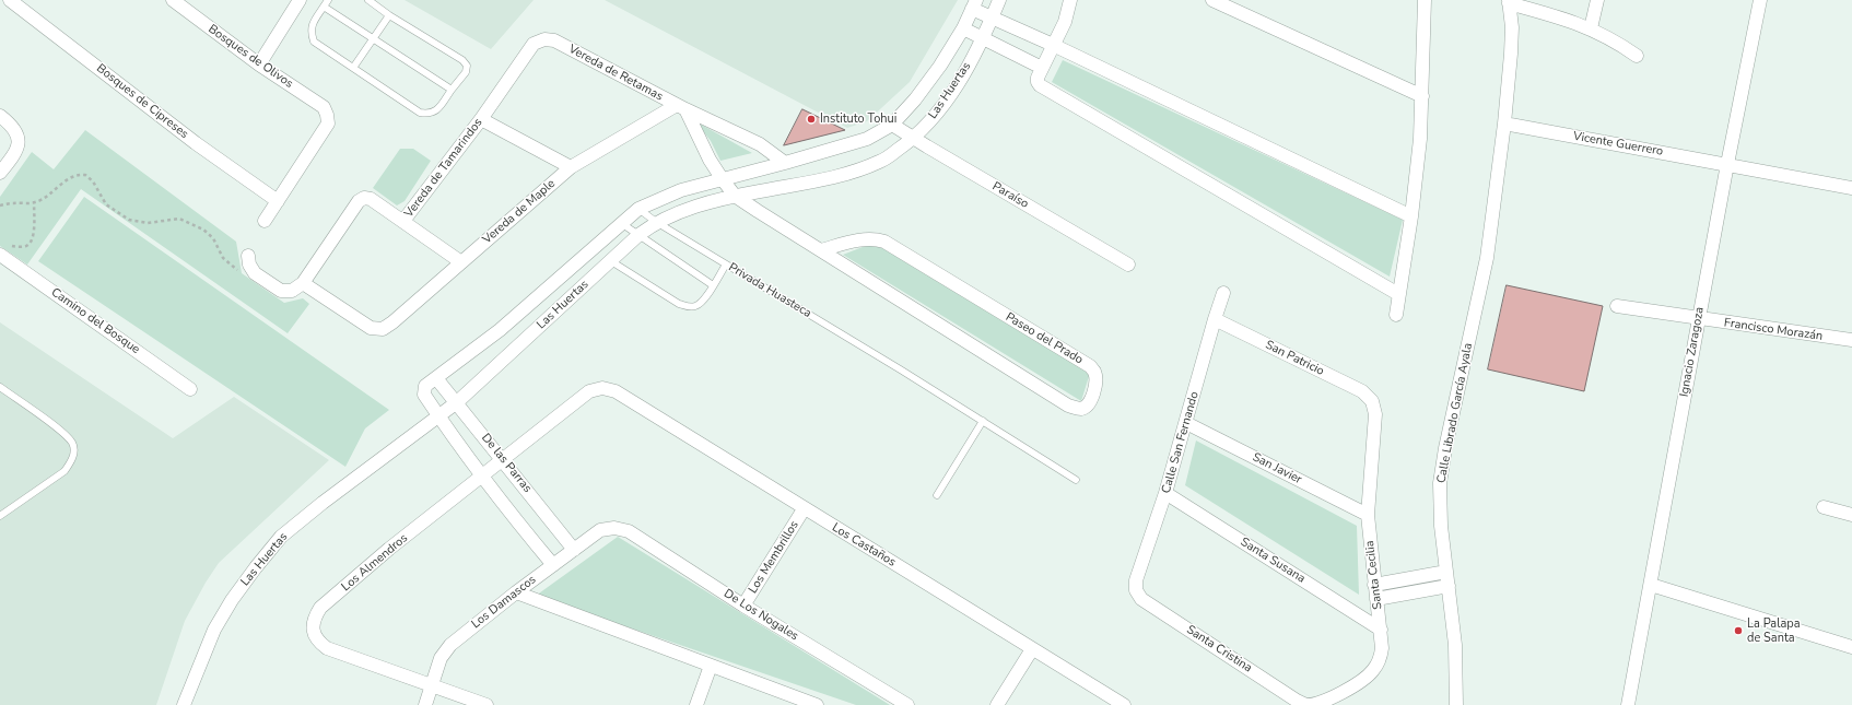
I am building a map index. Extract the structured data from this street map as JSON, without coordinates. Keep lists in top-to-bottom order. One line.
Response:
{"streets":{"street":["Bosques de Olivos","Vereda de Retamas","Las Huertas","Bosques de Cipreses","Vicente Guerrero","Vereda de Tamarindos","Paraíso","Vereda de Maple","Camino del Bosque","Francisco Morazán","Paseo del Prado","Ignacio Zaragoza","San Patricio","Calle Librado García Ayala","Calle San Fernando","De las Parras","San Javier","Los Castaños","Los Membrillos","Santa Susana","Los Almendros","Santa Cecilia","Los Damascos","De Los Nogales","Santa Cristina"],"lane":["Privada Huasteca"]},"crossings":[["Bosques de Olivos","Bosques de Cipreses"],["Vereda de Retamas","Las Huertas"],["Vereda de Retamas","Vereda de Tamarindos"],["Vereda de Retamas","Vereda de Maple"],["Las Huertas","Paraíso"],["Las Huertas","Privada Huasteca"],["Las Huertas","Paseo del Prado"],["Las Huertas","De las Parras"],["Vicente Guerrero","Ignacio Zaragoza"],["Vicente Guerrero","Calle Librado García Ayala"],["Vereda de Tamarindos","Vereda de Maple"],["Francisco Morazán","Ignacio Zaragoza"],["San Patricio","Calle San Fernando"],["San Patricio","Santa Cecilia"],["Calle San Fernando","San Javier"],["Calle San Fernando","Santa Susana"],["Calle San Fernando","Santa Cristina"],["De las Parras","Los Almendros"],["De las Parras","Los Damascos"],["San Javier","Santa Cecilia"],["Los Castaños","Los Membrillos"],["Los Castaños","Los Almendros"],["Los Membrillos","De Los Nogales"],["Santa Susana","Santa Cecilia"],["Los Almendros","Los Damascos"],["Santa Cecilia","Santa Cristina"],["Los Damascos","De Los Nogales"]],"places":["Instituto Tohui","La Palapa de Santa"]}
